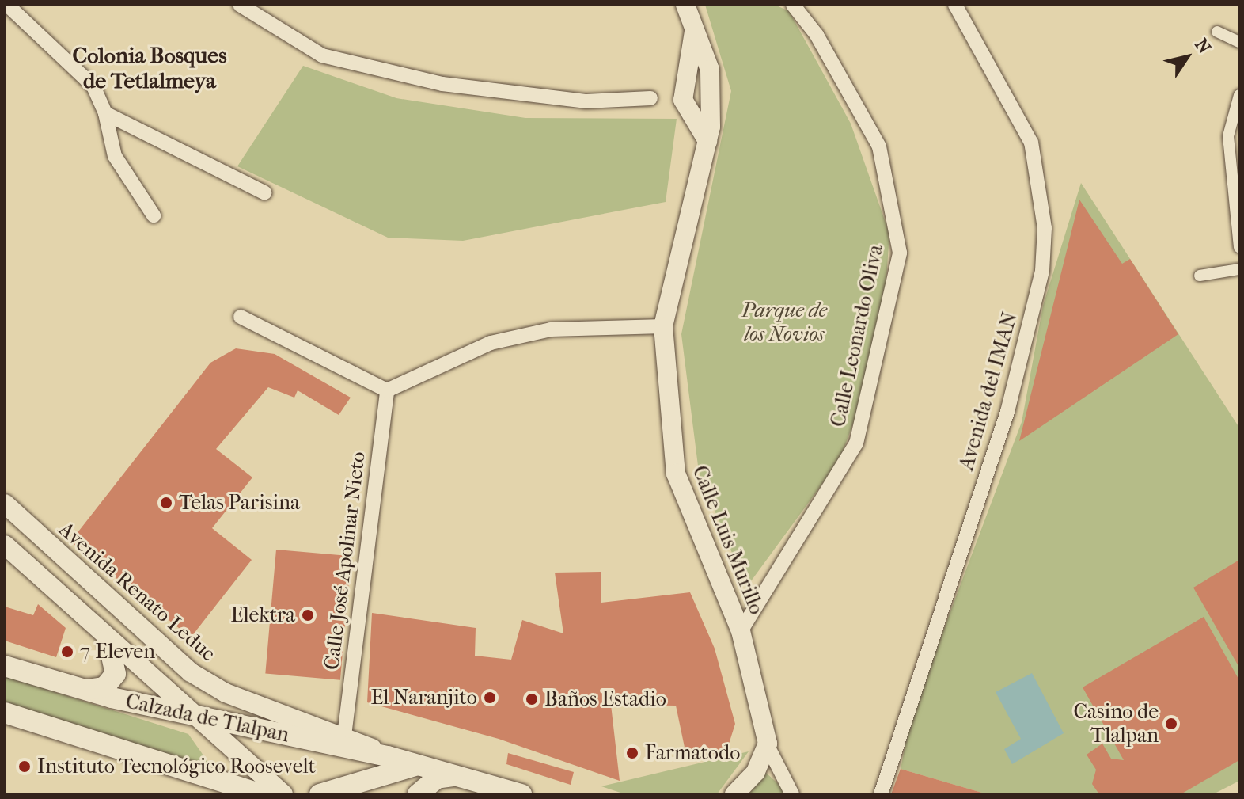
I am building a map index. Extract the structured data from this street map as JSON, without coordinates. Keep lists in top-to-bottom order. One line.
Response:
{"streets":{"main road":["Calzada de Tlalpan"],"street":["Calle Leonardo Oliva","Avenida del IMAN","Calle Luis Murillo","Calle José Apolinar Nieto","Avenida Renato Leduc"]},"crossings":[["Calle Leonardo Oliva","Calle Luis Murillo"],["Calle José Apolinar Nieto","Avenida Renato Leduc"],["Avenida Renato Leduc","Calzada de Tlalpan"]],"districts":["Colonia Bosques de Tetlalmeya"],"parks":["Parque de los Novios"],"places":["Telas Parisina","Elektra","7-Eleven","El Naranjito","Baños Estadio","Casino de Tlalpan","Farmatodo","Instituto Tecnológico Roosevelt"],"north":"top right"}
